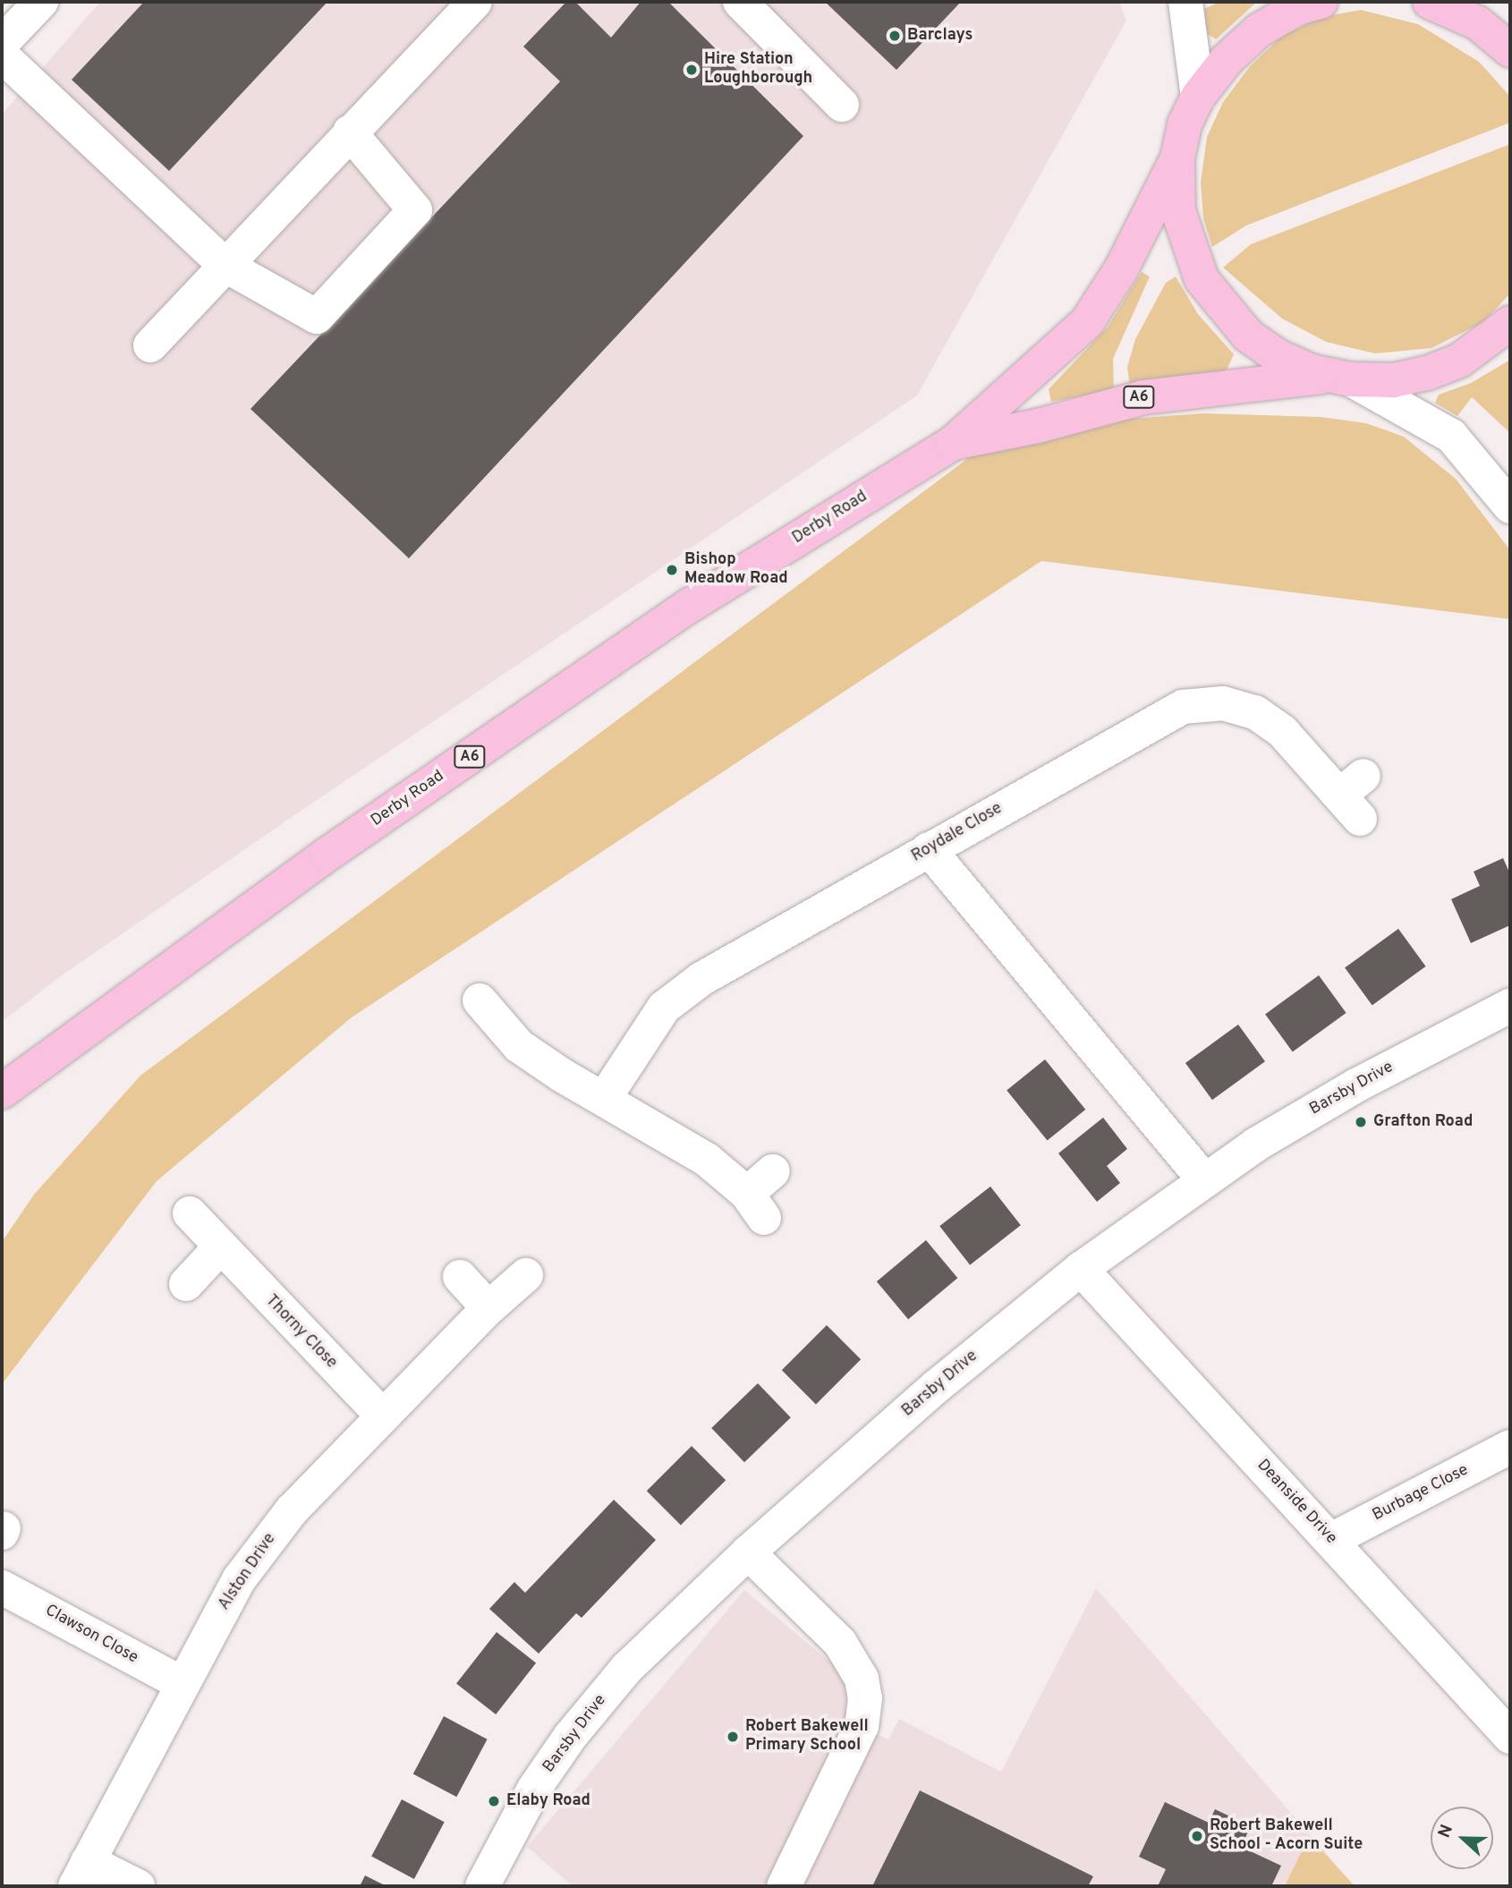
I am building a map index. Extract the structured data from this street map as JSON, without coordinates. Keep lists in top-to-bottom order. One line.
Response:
{"streets":{"highway":["A6","Derby Road"],"street":["Roydale Close","Barsby Drive","Thorny Close","Burbage Close","Deanside Drive","Alston Drive","Clawson Close"]},"crossings":[["A6","Derby Road"],["Barsby Drive","Deanside Drive"],["Thorny Close","Alston Drive"],["Burbage Close","Deanside Drive"],["Alston Drive","Clawson Close"]],"places":["Barclays","Hire Station Loughborough","Bishop Meadow Road","Grafton Road","Robert Bakewell Primary School","Elaby Road","Robert Bakewell School - Acorn Suite"],"north":"left"}
